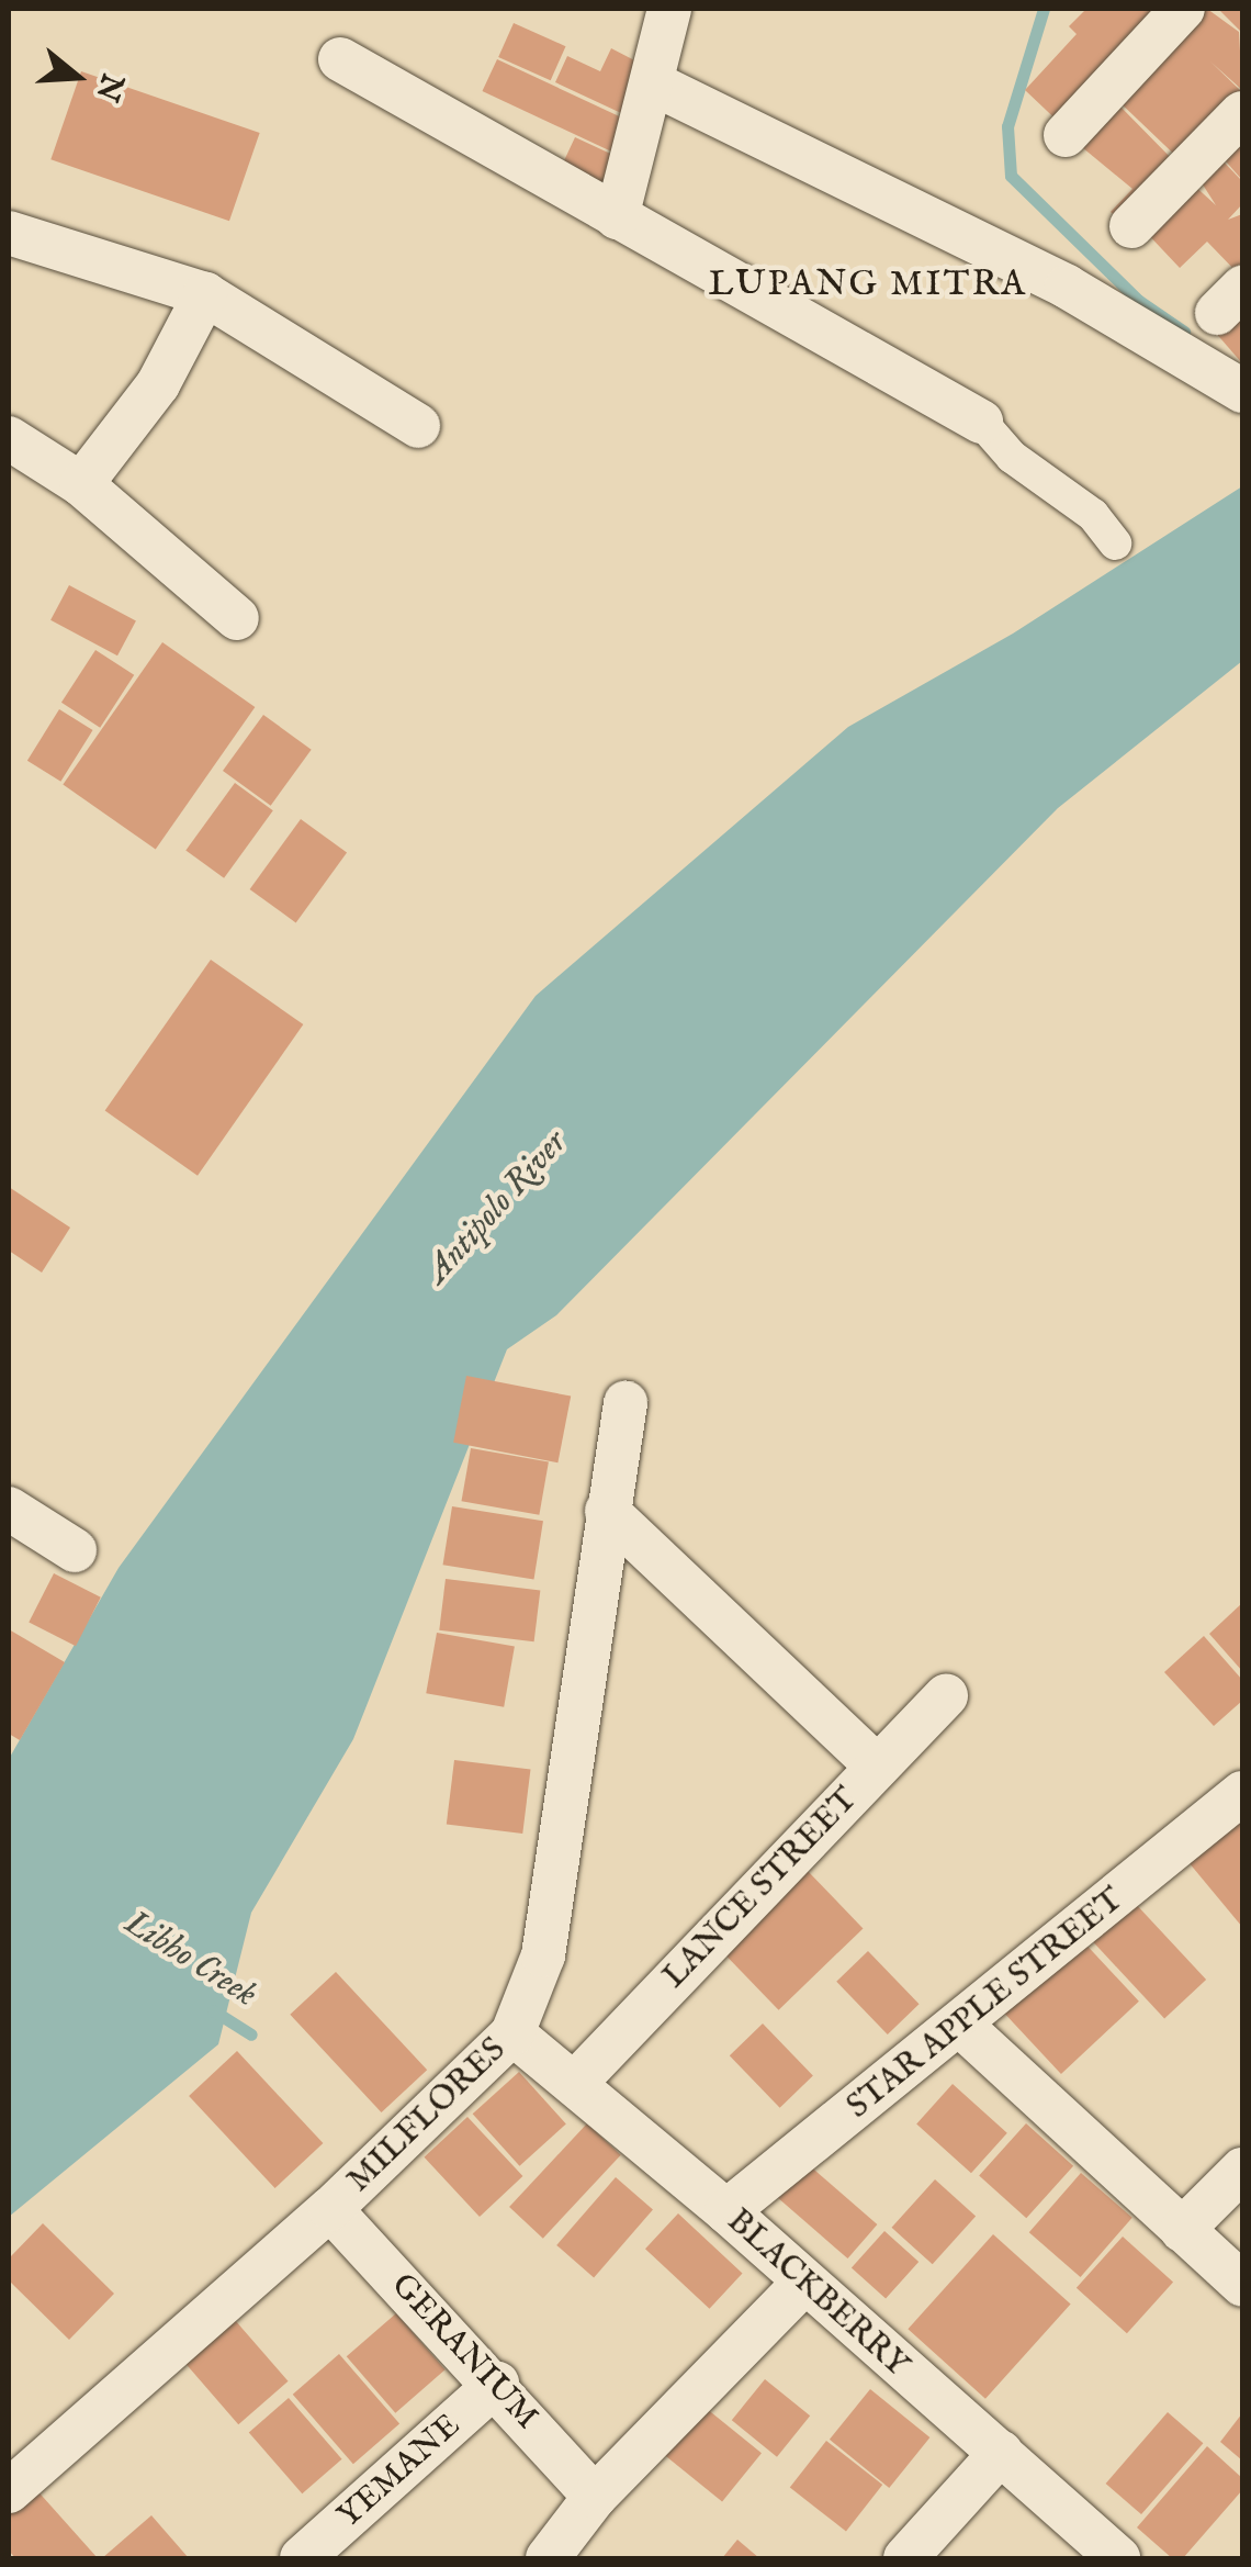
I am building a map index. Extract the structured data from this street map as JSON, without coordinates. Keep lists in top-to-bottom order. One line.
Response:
{"streets":{"street":["LANCE STREET","STAR APPLE STREET","MILFLORES","BLACKBERRY","GERANIUM","YEMANE"]},"crossings":[["LANCE STREET","BLACKBERRY"],["STAR APPLE STREET","BLACKBERRY"],["MILFLORES","BLACKBERRY"],["MILFLORES","GERANIUM"],["GERANIUM","YEMANE"]],"districts":["LUPANG MITRA"],"water":["Antipolo River","Libho Creek"],"north":"right"}
